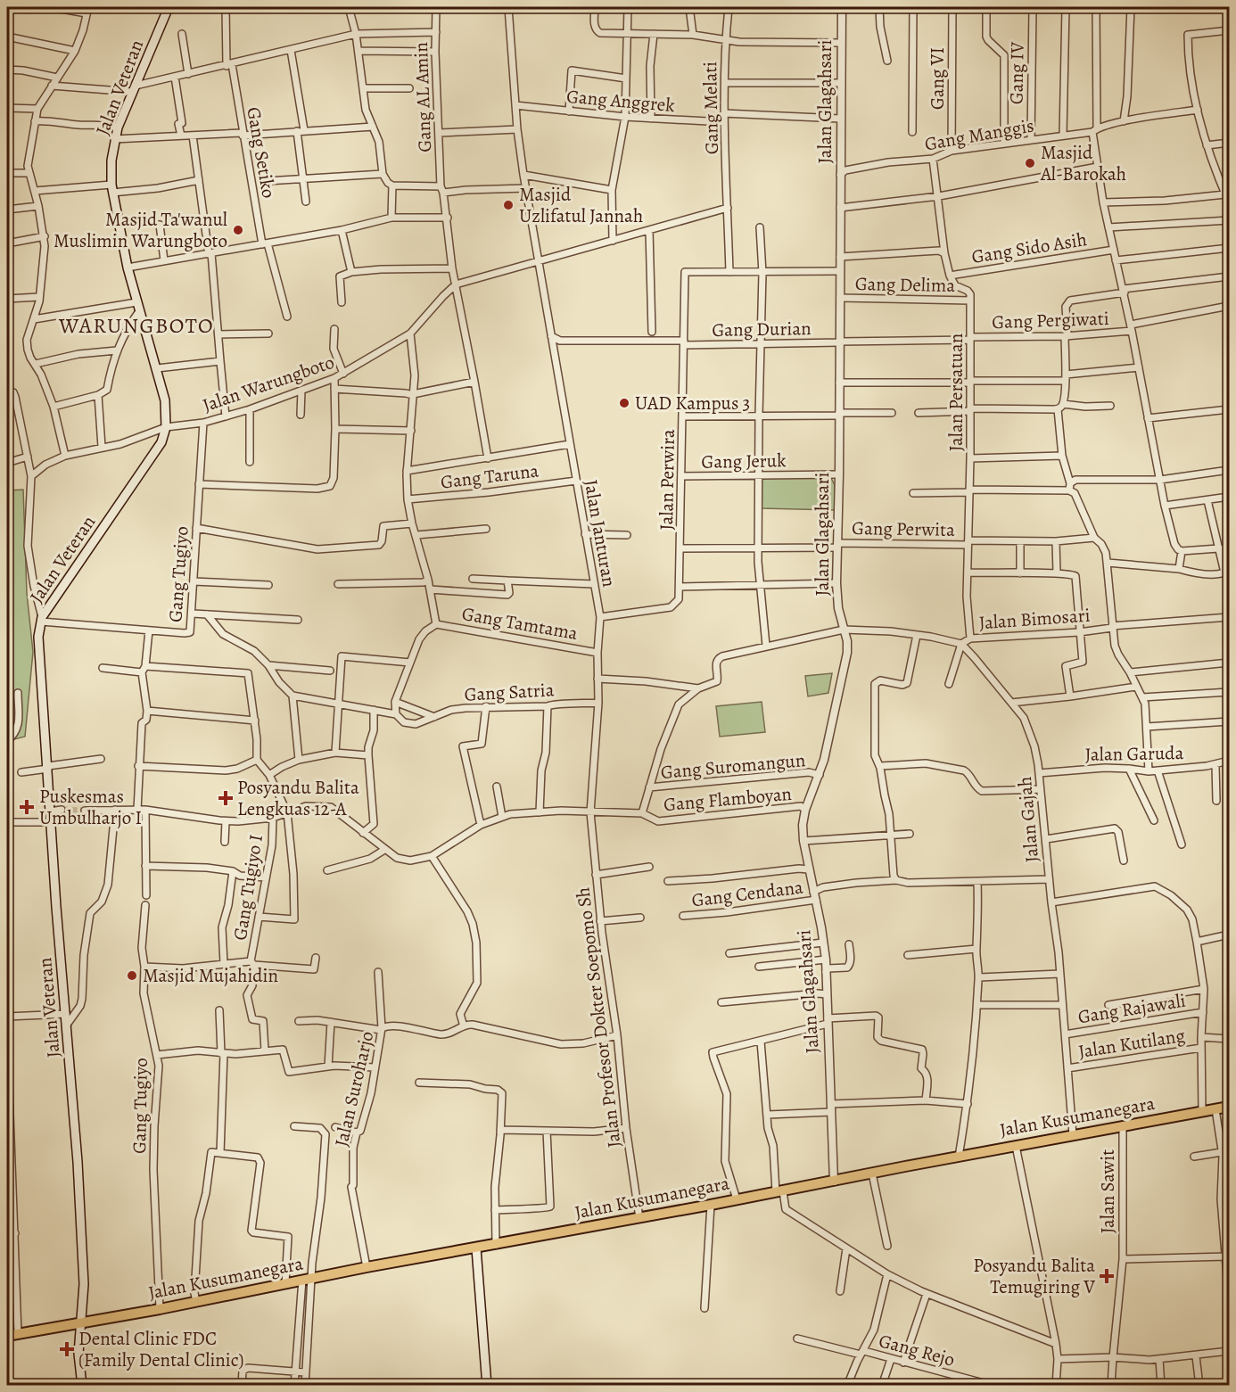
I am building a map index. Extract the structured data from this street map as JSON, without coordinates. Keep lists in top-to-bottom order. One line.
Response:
{"streets":{"main road":["Jalan Veteran","Jalan Kusumanegara"],"street":["Gang IV","Gang VI","Gang AL Amin","Gang Anggrek","Jalan Glagahsari","Gang Melati","Gang Manggis","Gang Setiko","Gang Sido Asih","Gang Delima","Gang Pergiwati","Gang Durian","Jalan Warungboto","Jalan Persatuan","Gang Jeruk","Gang Taruna","Jalan Perwira","Gang Perwita","Jalan Janturan","Gang Tugiyo","Jalan Bimosari","Gang Tamtama","Gang Satria","Jalan Garuda","Gang Suromangun","Gang Flamboyan","Jalan Gajah","Gang Tugiyo I","Gang Cendana","Gang Rajawali","Jalan Profesor Dokter Soepomo Sh","Jalan Kutilang","Jalan Suroharjo","Jalan Sawit","Gang Rejo"]},"crossings":[["Gang IV","Gang Manggis"],["Gang VI","Gang Manggis"],["Jalan Veteran","Jalan Warungboto"],["Jalan Veteran","Jalan Kusumanegara"],["Gang Anggrek","Gang Melati"],["Jalan Glagahsari","Gang Manggis"],["Jalan Glagahsari","Gang Delima"],["Jalan Glagahsari","Gang Pergiwati"],["Jalan Glagahsari","Gang Durian"],["Jalan Glagahsari","Gang Jeruk"],["Jalan Glagahsari","Jalan Perwira"],["Jalan Glagahsari","Gang Perwita"],["Jalan Glagahsari","Gang Suromangun"],["Jalan Glagahsari","Gang Flamboyan"],["Jalan Glagahsari","Gang Cendana"],["Jalan Glagahsari","Jalan Kusumanegara"],["Gang Melati","Jalan Warungboto"],["Gang Melati","Jalan Perwira"],["Gang Delima","Jalan Persatuan"],["Gang Pergiwati","Gang Durian"],["Gang Pergiwati","Jalan Persatuan"],["Gang Durian","Jalan Perwira"],["Gang Durian","Jalan Janturan"],["Jalan Warungboto","Jalan Janturan"],["Jalan Warungboto","Gang Tugiyo"],["Jalan Persatuan","Gang Perwita"],["Jalan Persatuan","Jalan Bimosari"],["Gang Jeruk","Jalan Perwira"],["Gang Taruna","Jalan Janturan"],["Jalan Perwira","Gang Perwita"],["Jalan Perwira","Jalan Janturan"],["Jalan Janturan","Gang Tamtama"],["Jalan Janturan","Gang Satria"],["Jalan Janturan","Gang Flamboyan"],["Jalan Janturan","Jalan Profesor Dokter Soepomo Sh"],["Gang Tugiyo","Gang Tugiyo I"],["Gang Tugiyo","Jalan Kusumanegara"],["Jalan Bimosari","Jalan Gajah"],["Jalan Garuda","Jalan Gajah"],["Gang Flamboyan","Jalan Profesor Dokter Soepomo Sh"],["Jalan Gajah","Gang Rajawali"],["Jalan Gajah","Jalan Kutilang"],["Jalan Gajah","Jalan Kusumanegara"],["Jalan Profesor Dokter Soepomo Sh","Jalan Suroharjo"],["Jalan Profesor Dokter Soepomo Sh","Jalan Kusumanegara"],["Jalan Suroharjo","Jalan Kusumanegara"],["Jalan Kusumanegara","Jalan Sawit"]],"districts":["WARUNGBOTO"],"places":{"other":["Masjid Al-Barokah","Masjid Uzlifatul Jannah","Masjid Ta'wanul Muslimin Warungboto","UAD Kampus 3","Masjid Mujahidin"],"health":["Posyandu Balita Lengkuas 12-A","Puskesmas Umbulharjo I","Posyandu Balita Temugiring V","Dental Clinic FDC (Family Dental Clinic)"]}}
